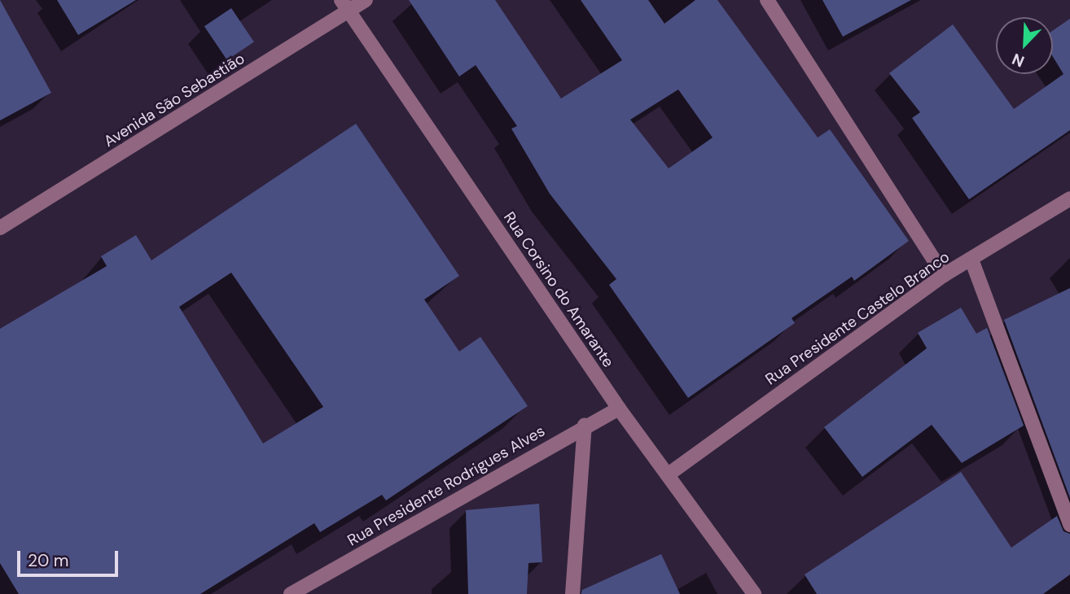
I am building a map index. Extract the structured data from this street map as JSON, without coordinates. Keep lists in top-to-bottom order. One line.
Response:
{"streets":{"street":["Avenida São Sebastião","Rua Corsino do Amarante","Rua Presidente Castelo Branco","Rua Presidente Rodrigues Alves"]},"crossings":[["Avenida São Sebastião","Rua Corsino do Amarante"],["Rua Corsino do Amarante","Rua Presidente Castelo Branco"],["Rua Corsino do Amarante","Rua Presidente Rodrigues Alves"]],"scale_bar":"20 m","north":"bottom left"}
